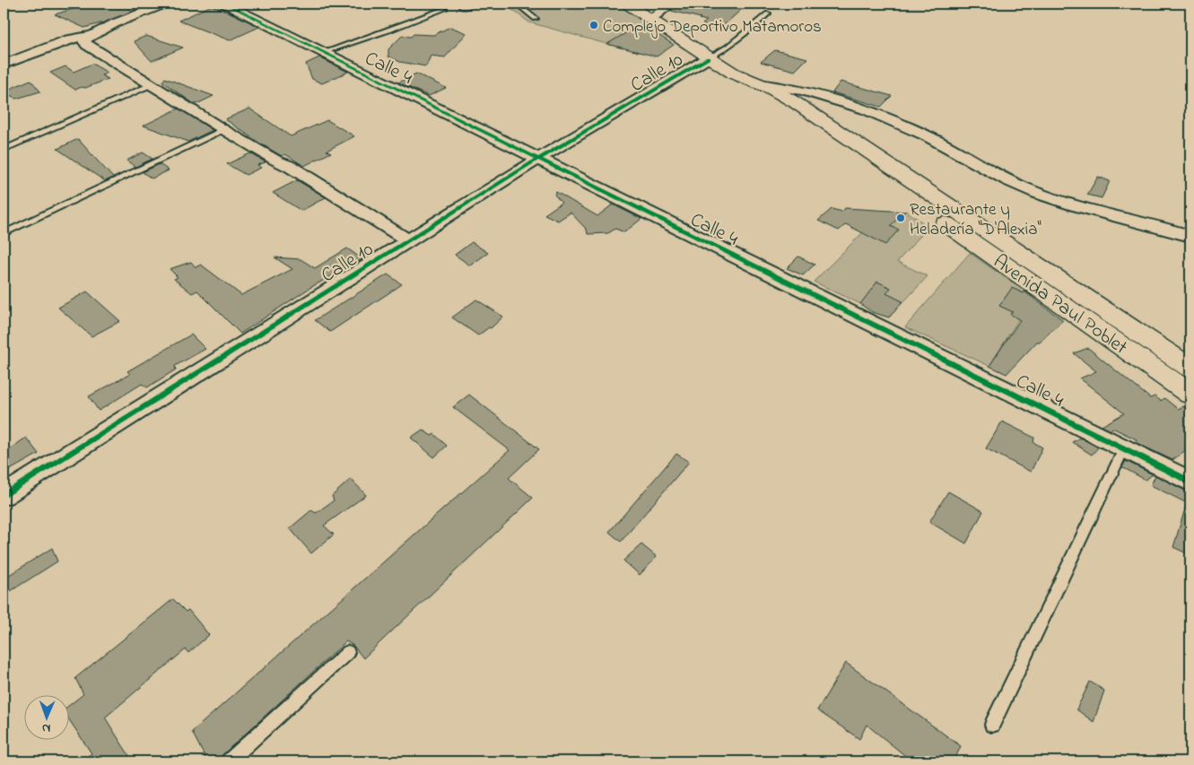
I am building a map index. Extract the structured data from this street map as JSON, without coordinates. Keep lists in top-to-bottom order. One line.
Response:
{"streets":{"main road":["Avenida Paul Poblet"],"street":["Calle 4","Calle 10"]},"crossings":[["Calle 4","Calle 10"],["Calle 10","Avenida Paul Poblet"]],"places":["Complejo Deportivo Matamoros","Restaurante y Heladería \"D'Alexia\""],"north":"bottom"}
